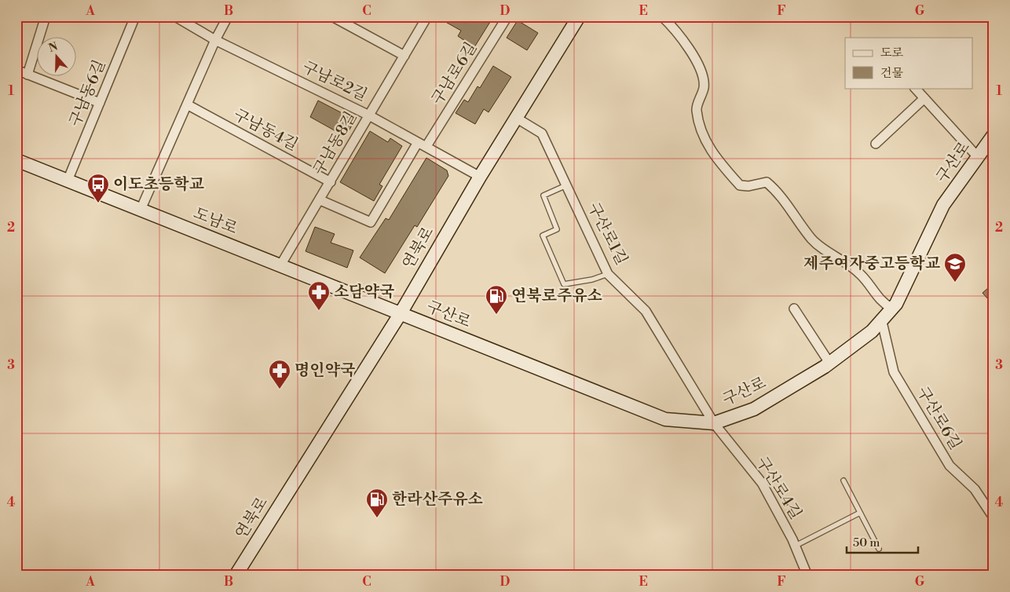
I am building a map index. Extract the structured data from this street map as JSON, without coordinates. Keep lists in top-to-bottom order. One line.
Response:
{"streets":{"main road":["구산로","도남로","연북로"],"street":["구남로6길","구남로2길","구남동6길","구남동4길","구남동8길","구산로1길","구산로6길","구산로4길"]},"crossings":[["구남로6길","구남로2길"],["구남로2길","구남동8길"],["구남로2길","연북로"],["구남동6길","도남로"],["구남동4길","구남동8길"],["구남동8길","도남로"],["구산로","도남로"],["구산로","구산로1길"],["구산로","연북로"],["구산로","구산로6길"],["구산로","구산로4길"],["도남로","연북로"],["구산로1길","연북로"],["구산로1길","구산로4길"]],"places":{"bus stop":["이도초등학교"],"school or university":["제주여자중고등학교"],"pharmacy":["소담약국","명인약국"],"fuel station":["연북로주유소","한라산주유소"]},"legend":["도로","건물"],"scale_bar":"50 m","north":"top","grid":{"columns":["A","B","C","D","E","F","G"],"rows":["1","2","3","4"]}}
